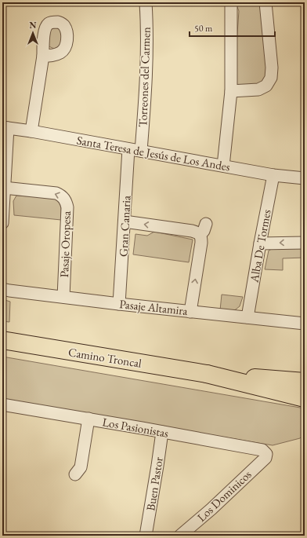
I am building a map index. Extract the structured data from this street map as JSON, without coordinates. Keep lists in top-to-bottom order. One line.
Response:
{"streets":{"main road":["Camino Troncal"],"street":["Torreones del Carmen","Santa Teresa de Jesús de Los Andes","Gran Canaria","Pasaje Oropesa","Alba De Tormes","Pasaje Altamira","Los Pasionistas","Buen Pastor","Los Dominicos"]},"crossings":[["Torreones del Carmen","Santa Teresa de Jesús de Los Andes"],["Santa Teresa de Jesús de Los Andes","Gran Canaria"],["Santa Teresa de Jesús de Los Andes","Alba De Tormes"],["Gran Canaria","Pasaje Altamira"],["Pasaje Oropesa","Pasaje Altamira"],["Alba De Tormes","Pasaje Altamira"],["Los Pasionistas","Buen Pastor"],["Los Pasionistas","Los Dominicos"]],"scale_bar":"50 m","north":"top"}
